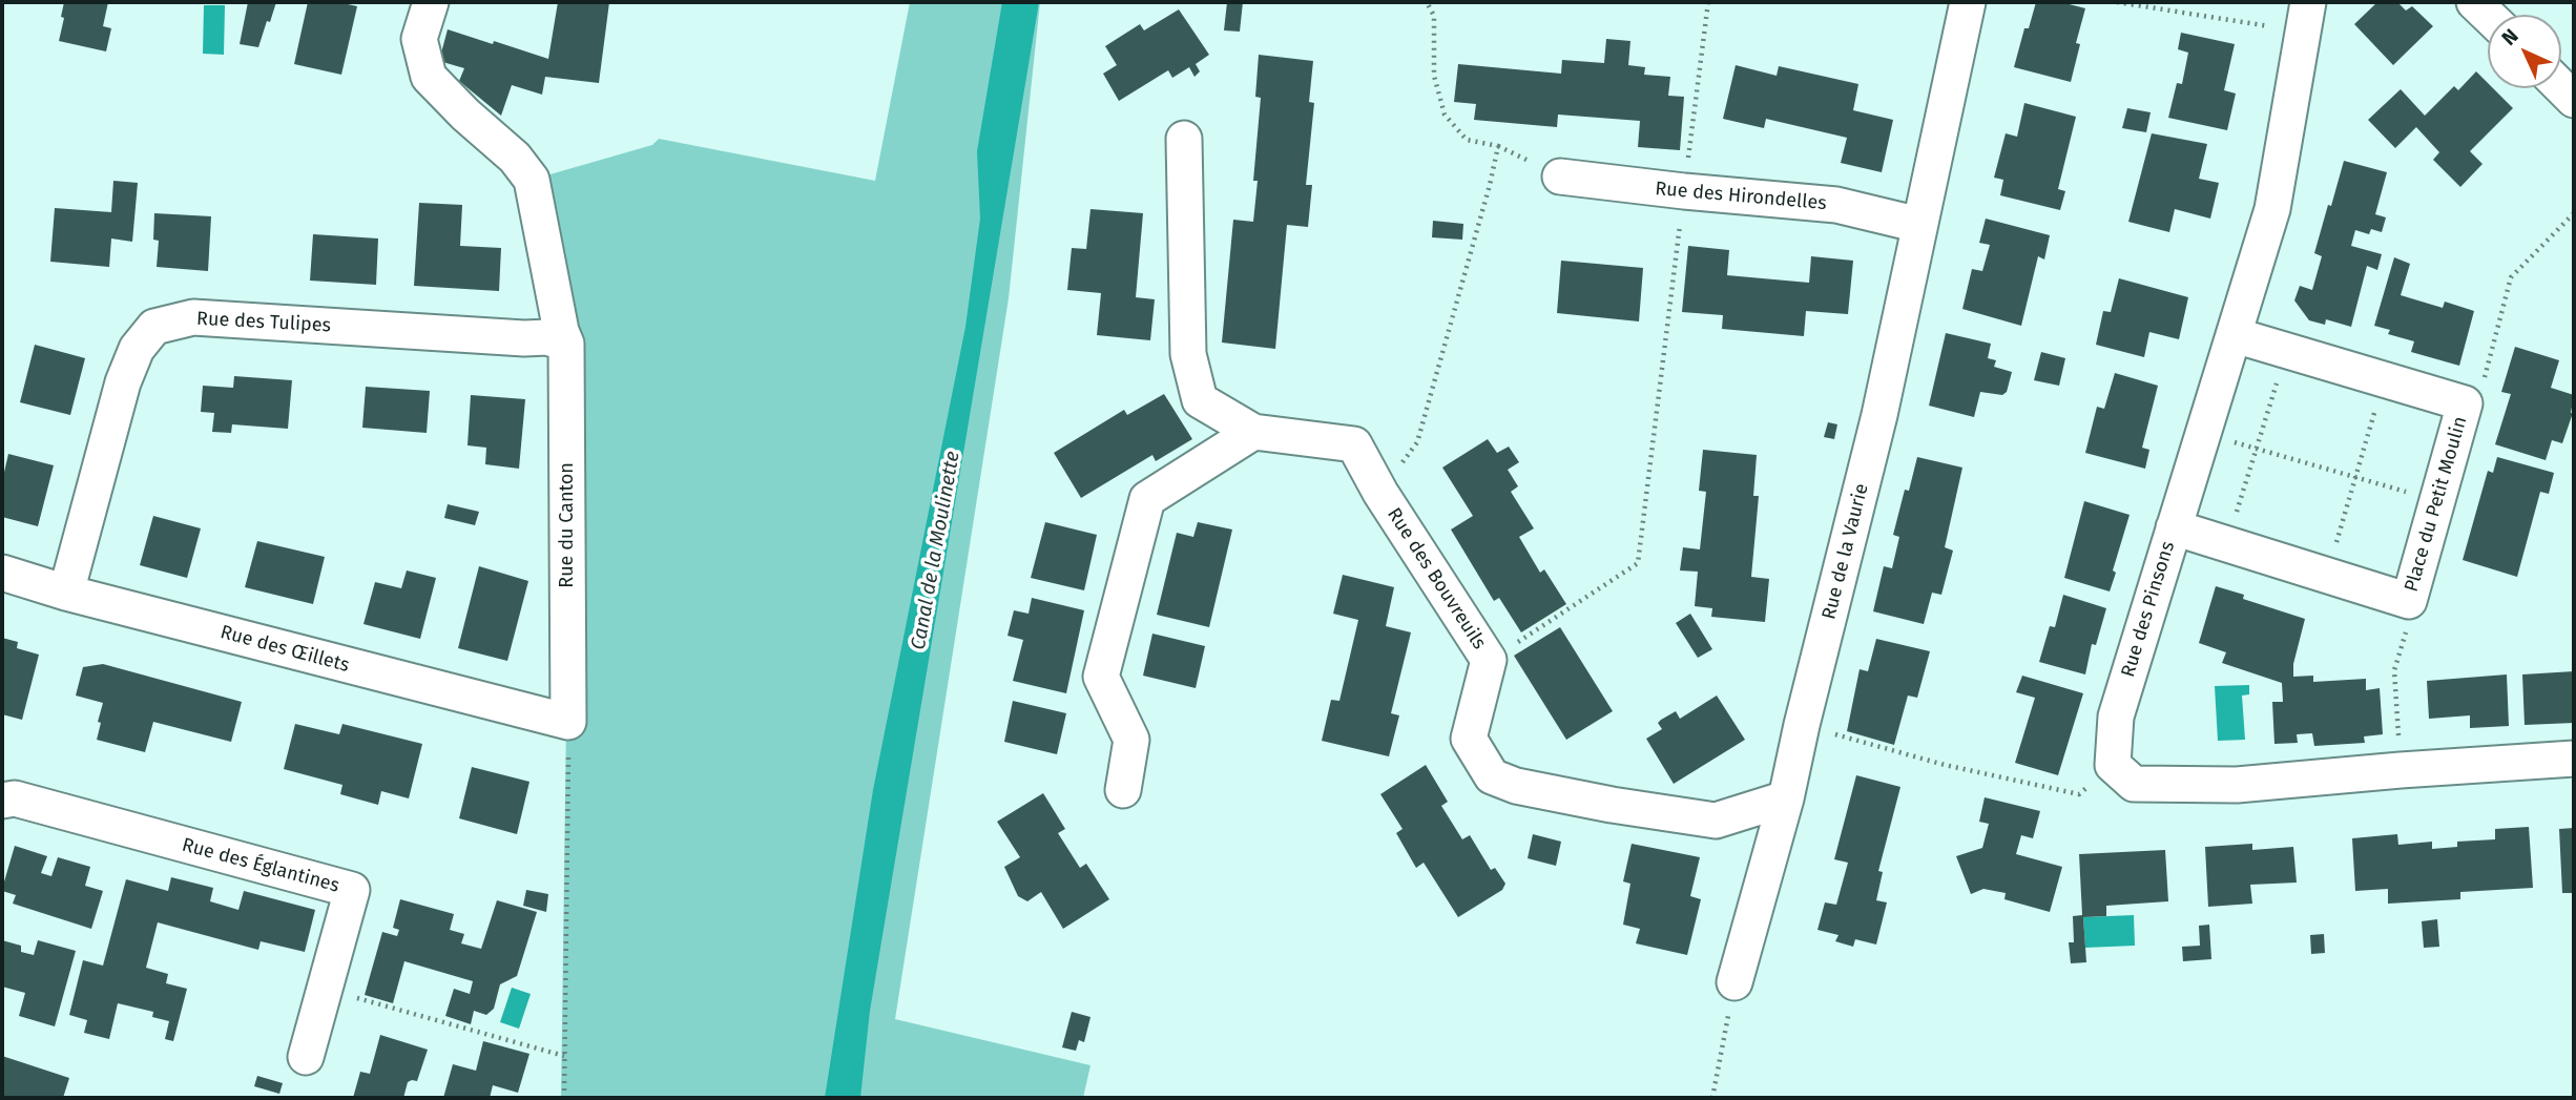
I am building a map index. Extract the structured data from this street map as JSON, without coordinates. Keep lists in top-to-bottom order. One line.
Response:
{"streets":{"street":["Rue des Hirondelles","Rue des Tulipes","Place du Petit Moulin","Rue du Canton","Rue de la Vaurie","Rue des Bouvreuils","Rue des Pinsons","Rue des Œillets","Rue des Églantines"]},"crossings":[["Rue des Hirondelles","Rue de la Vaurie"],["Rue des Tulipes","Rue du Canton"],["Rue des Tulipes","Rue des Œillets"],["Place du Petit Moulin","Rue des Pinsons"],["Rue du Canton","Rue des Œillets"],["Rue de la Vaurie","Rue des Bouvreuils"]],"water":["Canal de la Moulinette"],"north":"top left"}
